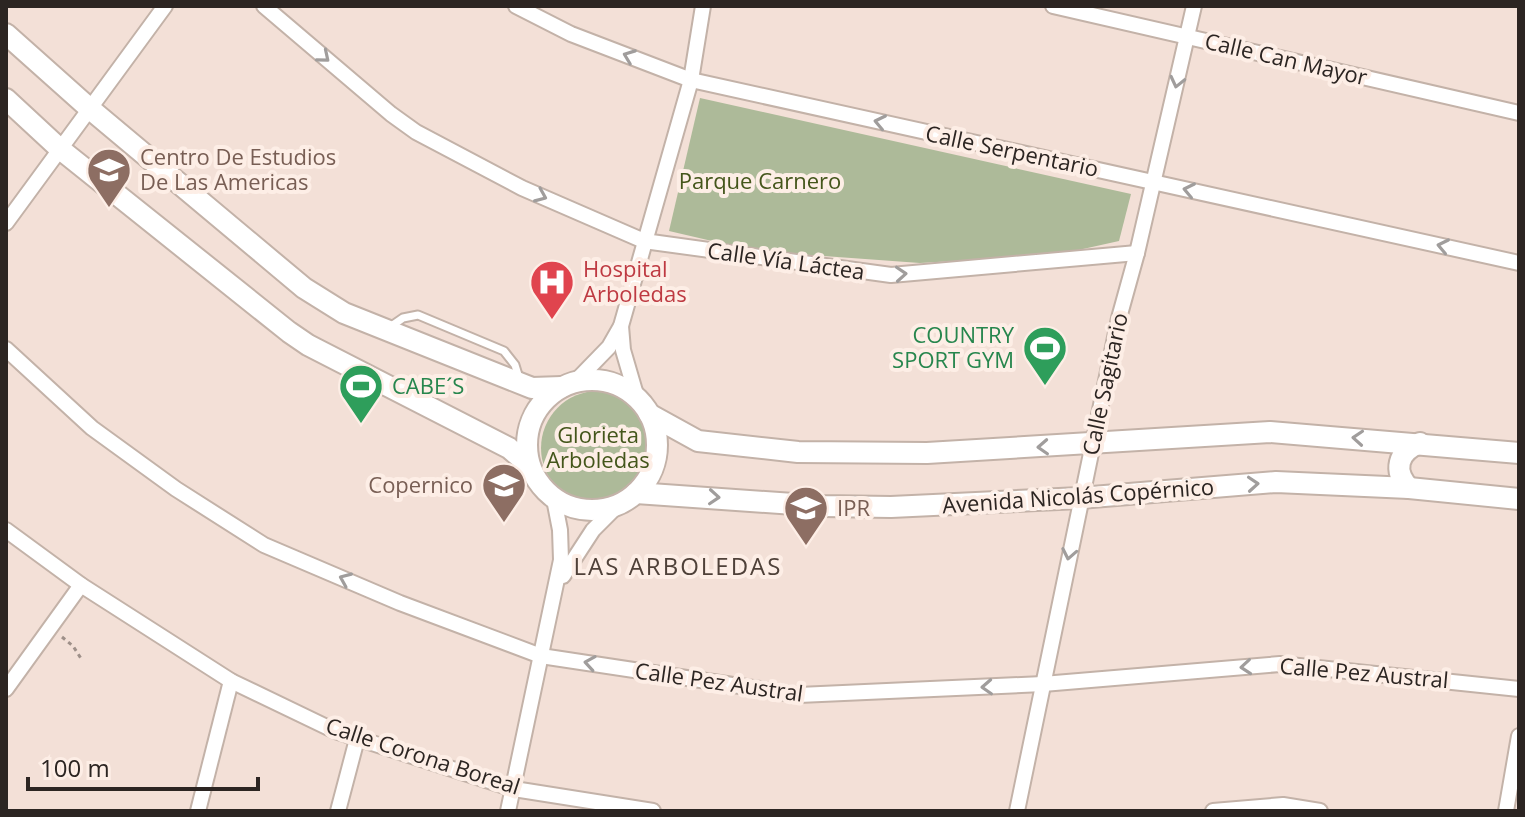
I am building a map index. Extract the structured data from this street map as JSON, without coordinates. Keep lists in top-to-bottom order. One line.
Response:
{"streets":{"main road":["Avenida Nicolás Copérnico"],"street":["Calle Can Mayor","Calle Serpentario","Calle Vía Láctea","Calle Sagitario","Calle Pez Austral","Calle Corona Boreal"]},"crossings":[["Calle Can Mayor","Calle Sagitario"],["Calle Serpentario","Calle Sagitario"],["Calle Vía Láctea","Calle Sagitario"],["Calle Sagitario","Avenida Nicolás Copérnico"],["Calle Sagitario","Calle Pez Austral"]],"one_way":["Calle Serpentario","Calle Vía Láctea","Calle Sagitario","Calle Pez Austral"],"districts":["LAS ARBOLEDAS"],"parks":["Parque Carnero","Glorieta Arboledas"],"places":{"school or university":["Centro De Estudios De Las Americas","Copernico","IPR"],"hospital":["Hospital Arboledas"],"sports":["COUNTRY SPORT GYM","CABE´S"]},"scale_bar":"100 m"}
